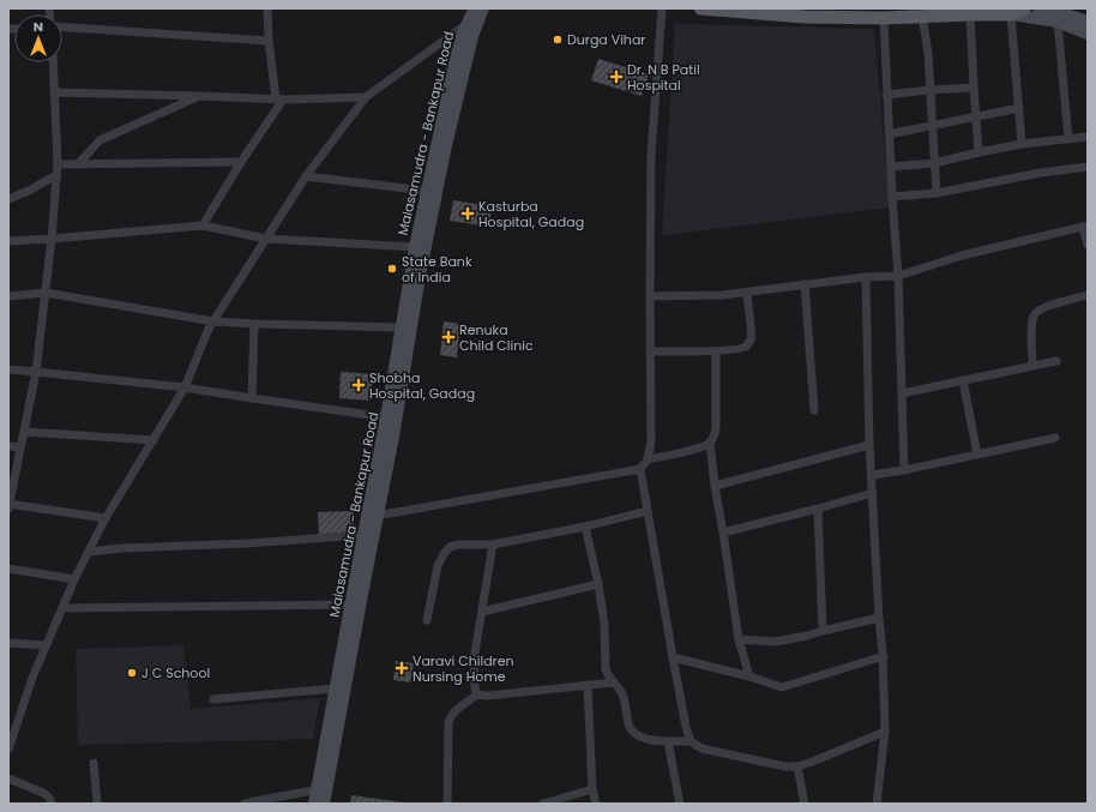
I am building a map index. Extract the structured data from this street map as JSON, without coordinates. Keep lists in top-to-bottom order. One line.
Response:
{"streets":{"main road":["Malasamudra - Bankapur Road"]},"places":{"other":["Durga Vihar","State Bank of India","J C School"],"health":["Dr. N B Patil Hospital","Kasturba Hospital, Gadag","Renuka Child Clinic","Shobha Hospital, Gadag","Varavi Children Nursing Home"]},"north":"top"}
